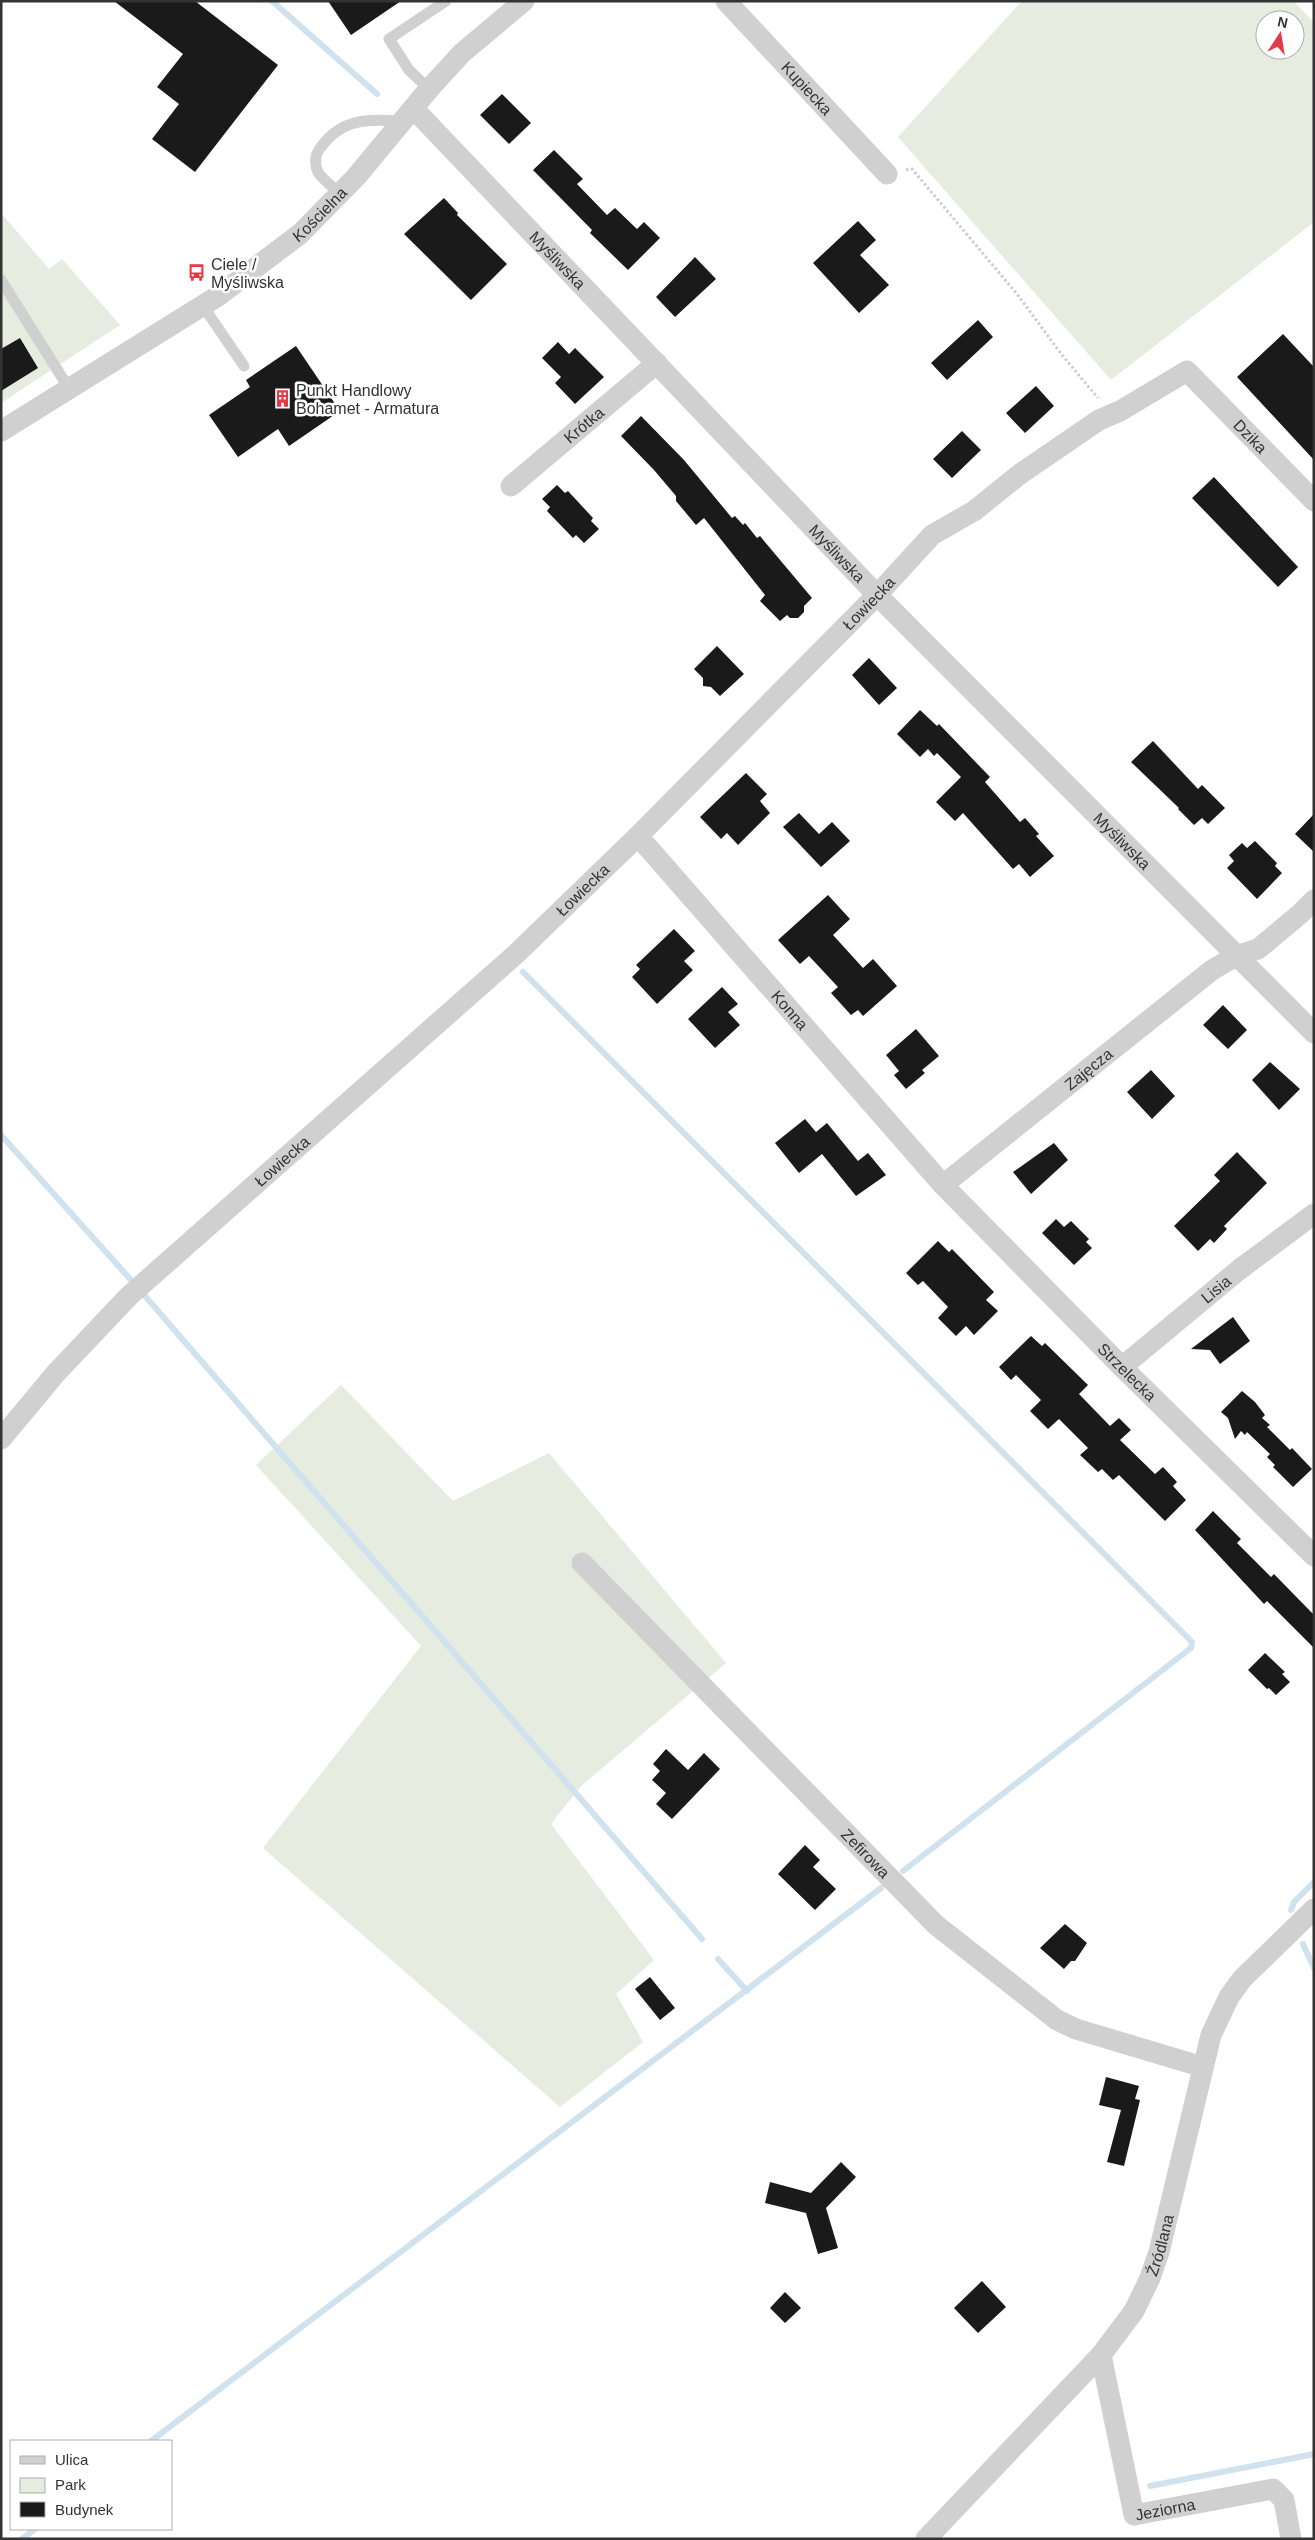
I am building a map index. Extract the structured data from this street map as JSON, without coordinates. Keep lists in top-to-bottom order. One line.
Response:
{"streets":{"street":["Kupiecka","Kościelna","Myśliwska","Krótka","Dzika","Łowiecka","Konna","Zajęcza","Lisia","Strzelecka","Zefirowa","Źródlana","Jeziorna"]},"crossings":[["Kościelna","Myśliwska"],["Myśliwska","Krótka"],["Myśliwska","Łowiecka"],["Myśliwska","Zajęcza"],["Dzika","Łowiecka"],["Łowiecka","Konna"],["Konna","Zajęcza"],["Konna","Strzelecka"],["Zajęcza","Strzelecka"],["Lisia","Strzelecka"],["Zefirowa","Źródlana"],["Źródlana","Jeziorna"]],"places":{"bus stop":["Ciele / Myśliwska"],"building":["Punkt Handlowy Bohamet - Armatura"]},"legend":["Ulica","Park","Budynek"],"north":"top"}
